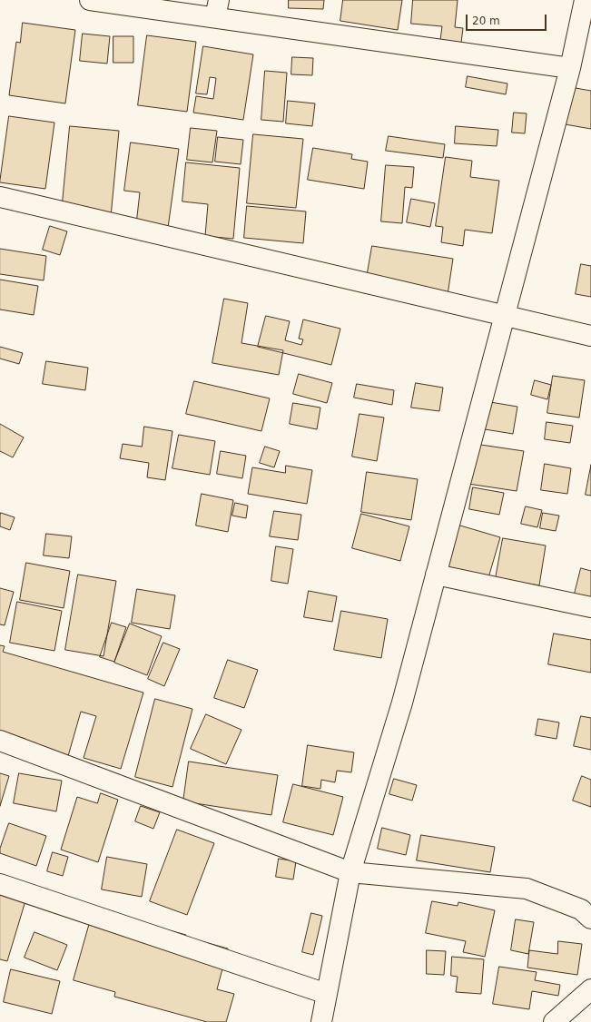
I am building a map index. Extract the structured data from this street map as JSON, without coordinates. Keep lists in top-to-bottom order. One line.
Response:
{"scale_bar":"20 m"}
